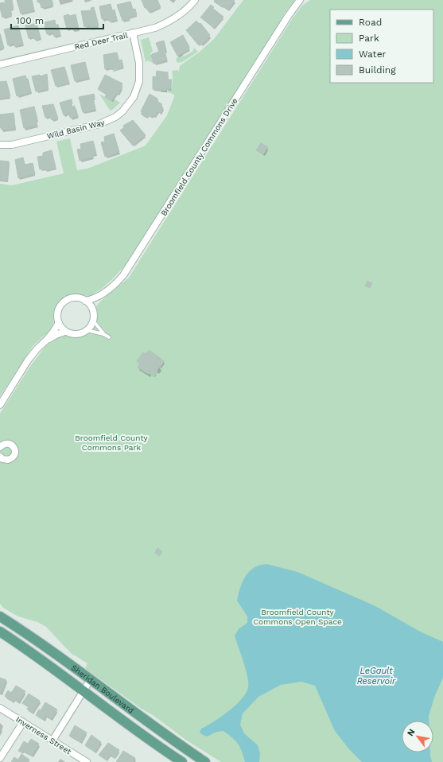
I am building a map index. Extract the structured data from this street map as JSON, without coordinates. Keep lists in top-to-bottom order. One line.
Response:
{"streets":{"main road":["Sheridan Boulevard"],"street":["Red Deer Trail","Wild Basin Way","Broomfield County Commons Drive","Inverness Street"]},"crossings":[["Red Deer Trail","Wild Basin Way"]],"water":["LeGault Reservoir"],"parks":["Broomfield County Commons Park","Broomfield County Commons Open Space"],"legend":["Road","Park","Water","Building"],"scale_bar":"100 m","north":"top left"}
